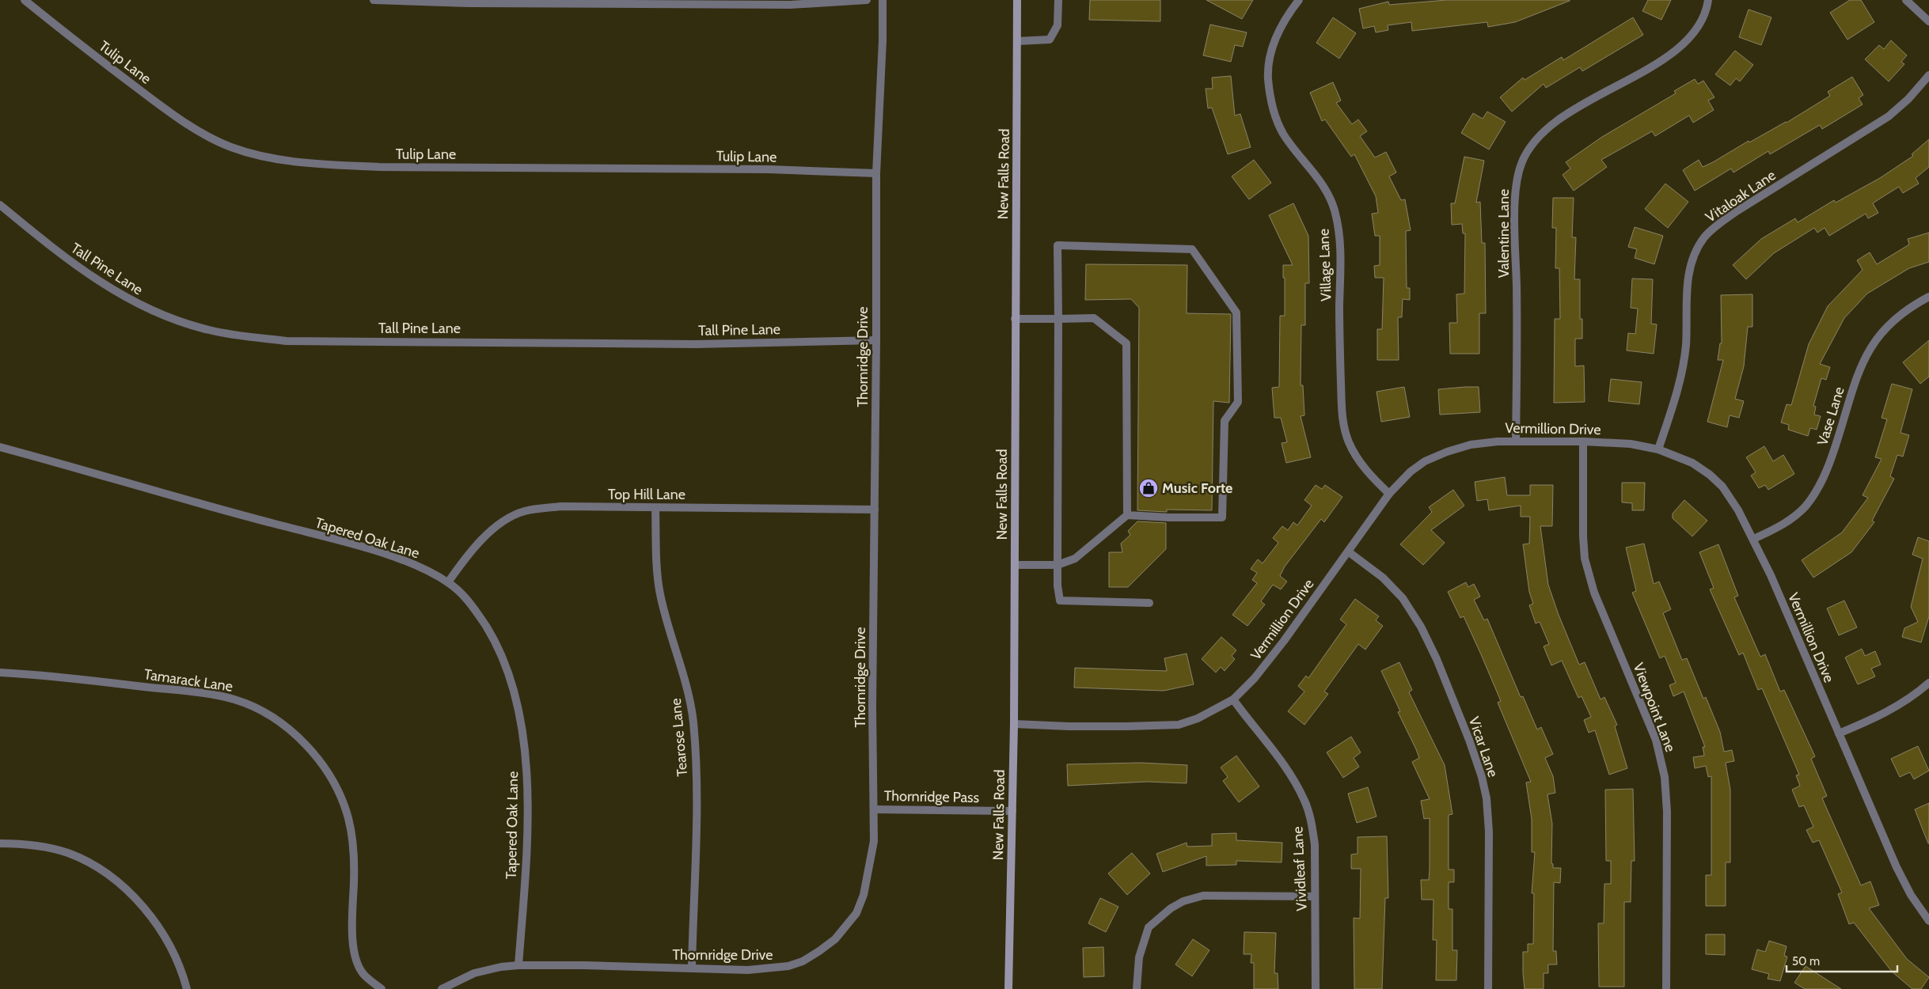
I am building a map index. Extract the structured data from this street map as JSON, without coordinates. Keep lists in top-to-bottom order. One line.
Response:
{"streets":{"main road":["New Falls Road"],"street":["Tulip Lane","Vitaloak Lane","Valentine Lane","Village Lane","Tall Pine Lane","Thornridge Drive","Vase Lane","Vermillion Drive","Top Hill Lane","Tapered Oak Lane","Tamarack Lane","Viewpoint Lane","Tearose Lane","Vicar Lane","Thornridge Pass","Vividleaf Lane"]},"crossings":[["Tulip Lane","Thornridge Drive"],["New Falls Road","Vermillion Drive"],["New Falls Road","Thornridge Pass"],["Vitaloak Lane","Vermillion Drive"],["Valentine Lane","Vermillion Drive"],["Village Lane","Vermillion Drive"],["Tall Pine Lane","Thornridge Drive"],["Thornridge Drive","Top Hill Lane"],["Thornridge Drive","Tapered Oak Lane"],["Thornridge Drive","Tearose Lane"],["Thornridge Drive","Thornridge Pass"],["Vase Lane","Vermillion Drive"],["Vermillion Drive","Viewpoint Lane"],["Vermillion Drive","Vicar Lane"],["Vermillion Drive","Vividleaf Lane"],["Top Hill Lane","Tapered Oak Lane"],["Top Hill Lane","Tearose Lane"]],"places":{"shop":["Music Forte"]},"scale_bar":"50 m"}
